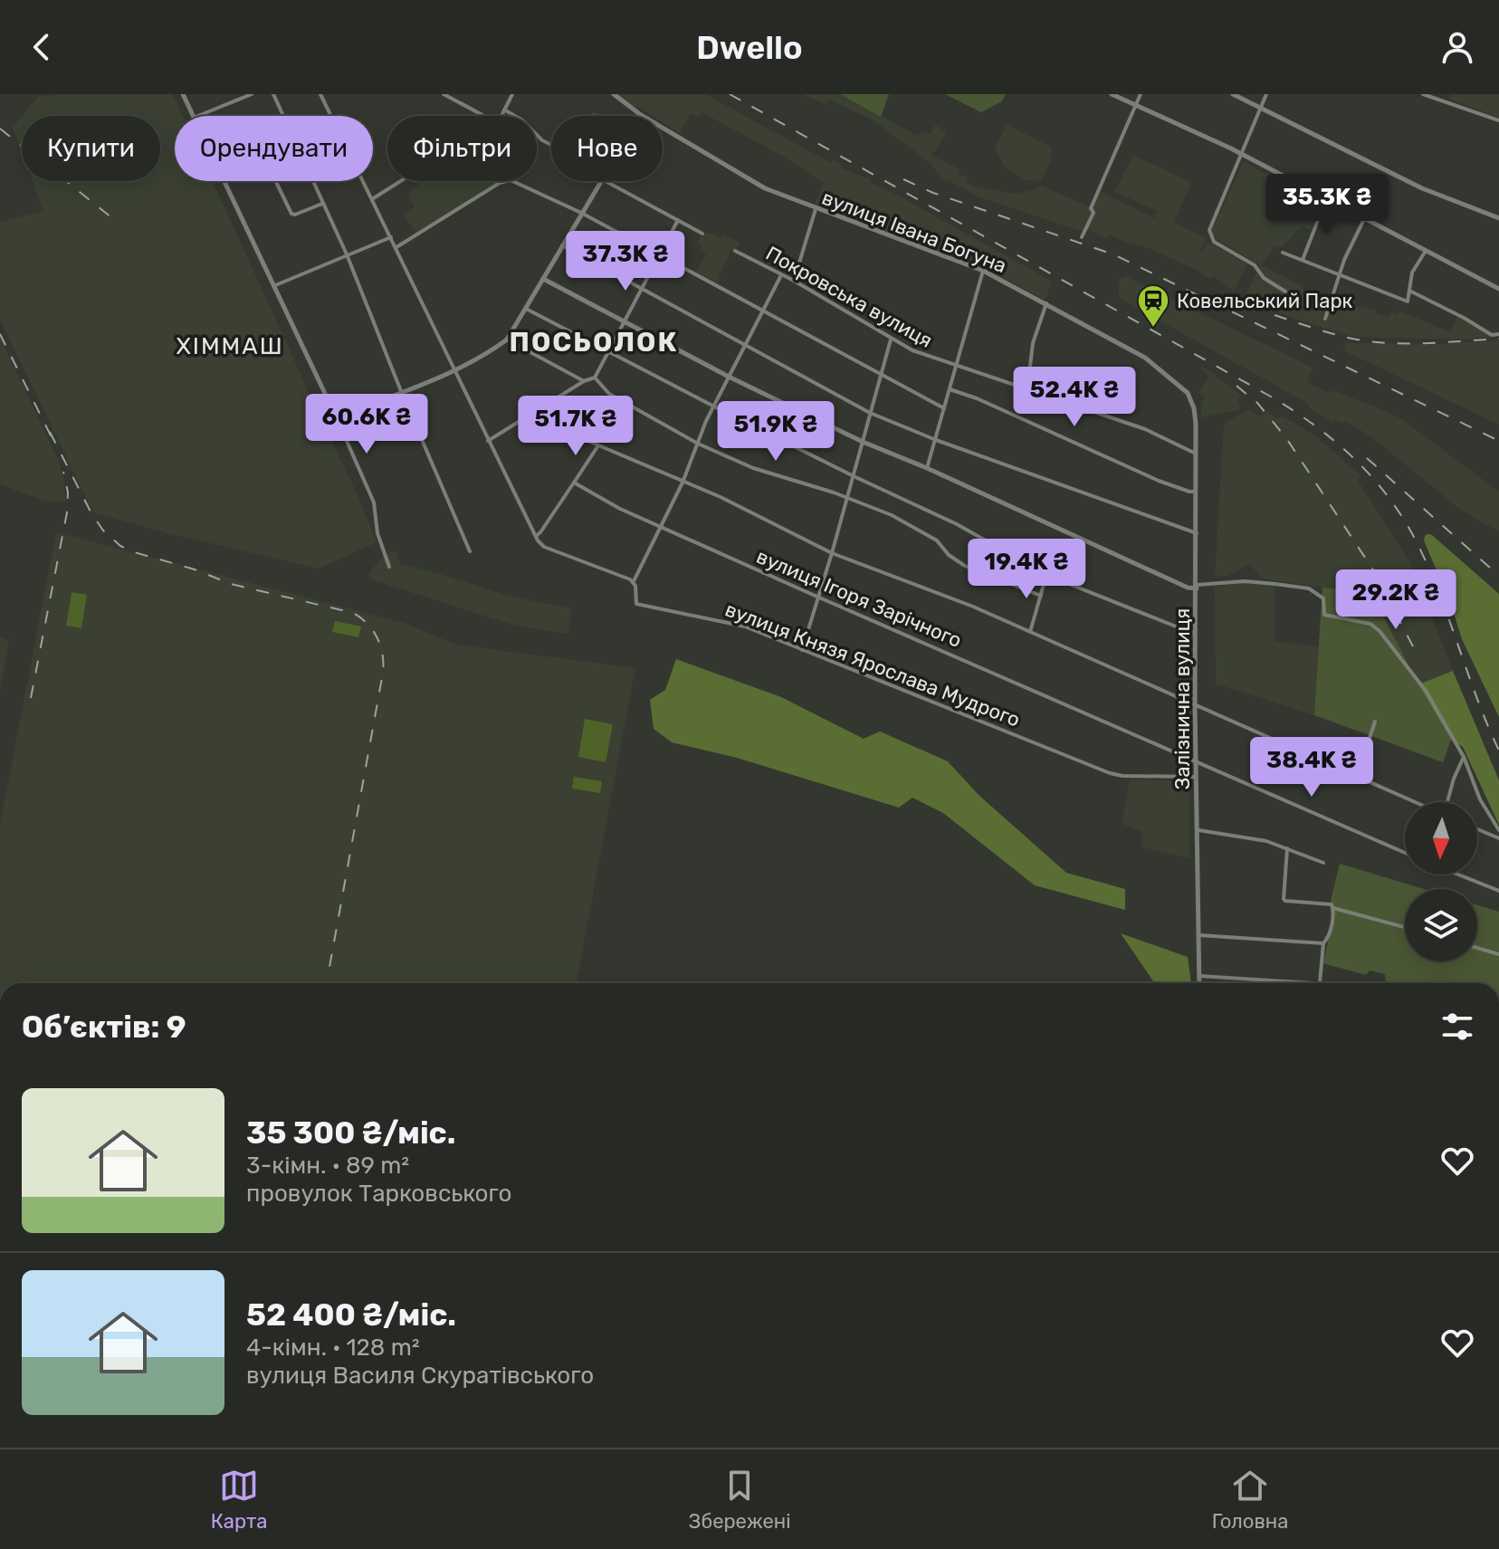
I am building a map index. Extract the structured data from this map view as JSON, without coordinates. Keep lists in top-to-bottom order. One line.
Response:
{"streets":{"street":["вулиця Івана Богуна","Покровська вулиця","вулиця Ігоря Зарічного","вулиця Князя Ярослава Мудрого","Залізнична вулиця"]},"crossings":[["вулиця Івана Богуна","Залізнична вулиця"],["Покровська вулиця","Залізнична вулиця"],["вулиця Ігоря Зарічного","Залізнична вулиця"],["вулиця Князя Ярослава Мудрого","Залізнична вулиця"]],"districts":["ПОСЬОЛОК","ХІММАШ"],"places":{"station":["Ковельський Парк"]},"north":"bottom","page":{"header":"Dwello","chip":["Купити","Орендувати","Фільтри","Нове"],"price":["35.3K ₴","37.3K ₴","52.4K ₴","60.6K ₴","51.7K ₴","51.9K ₴","19.4K ₴","29.2K ₴","38.4K ₴"],"heading":"Об’єктів: 9","list":[{"name":"35 300 ₴/міс.","note":"3-кімн. · 89 m² · провулок Тарковського"},{"name":"52 400 ₴/міс.","note":"4-кімн. · 128 m² · вулиця Василя Скуратівського"}],"tabs":["Карта","Збережені","Головна"]}}
